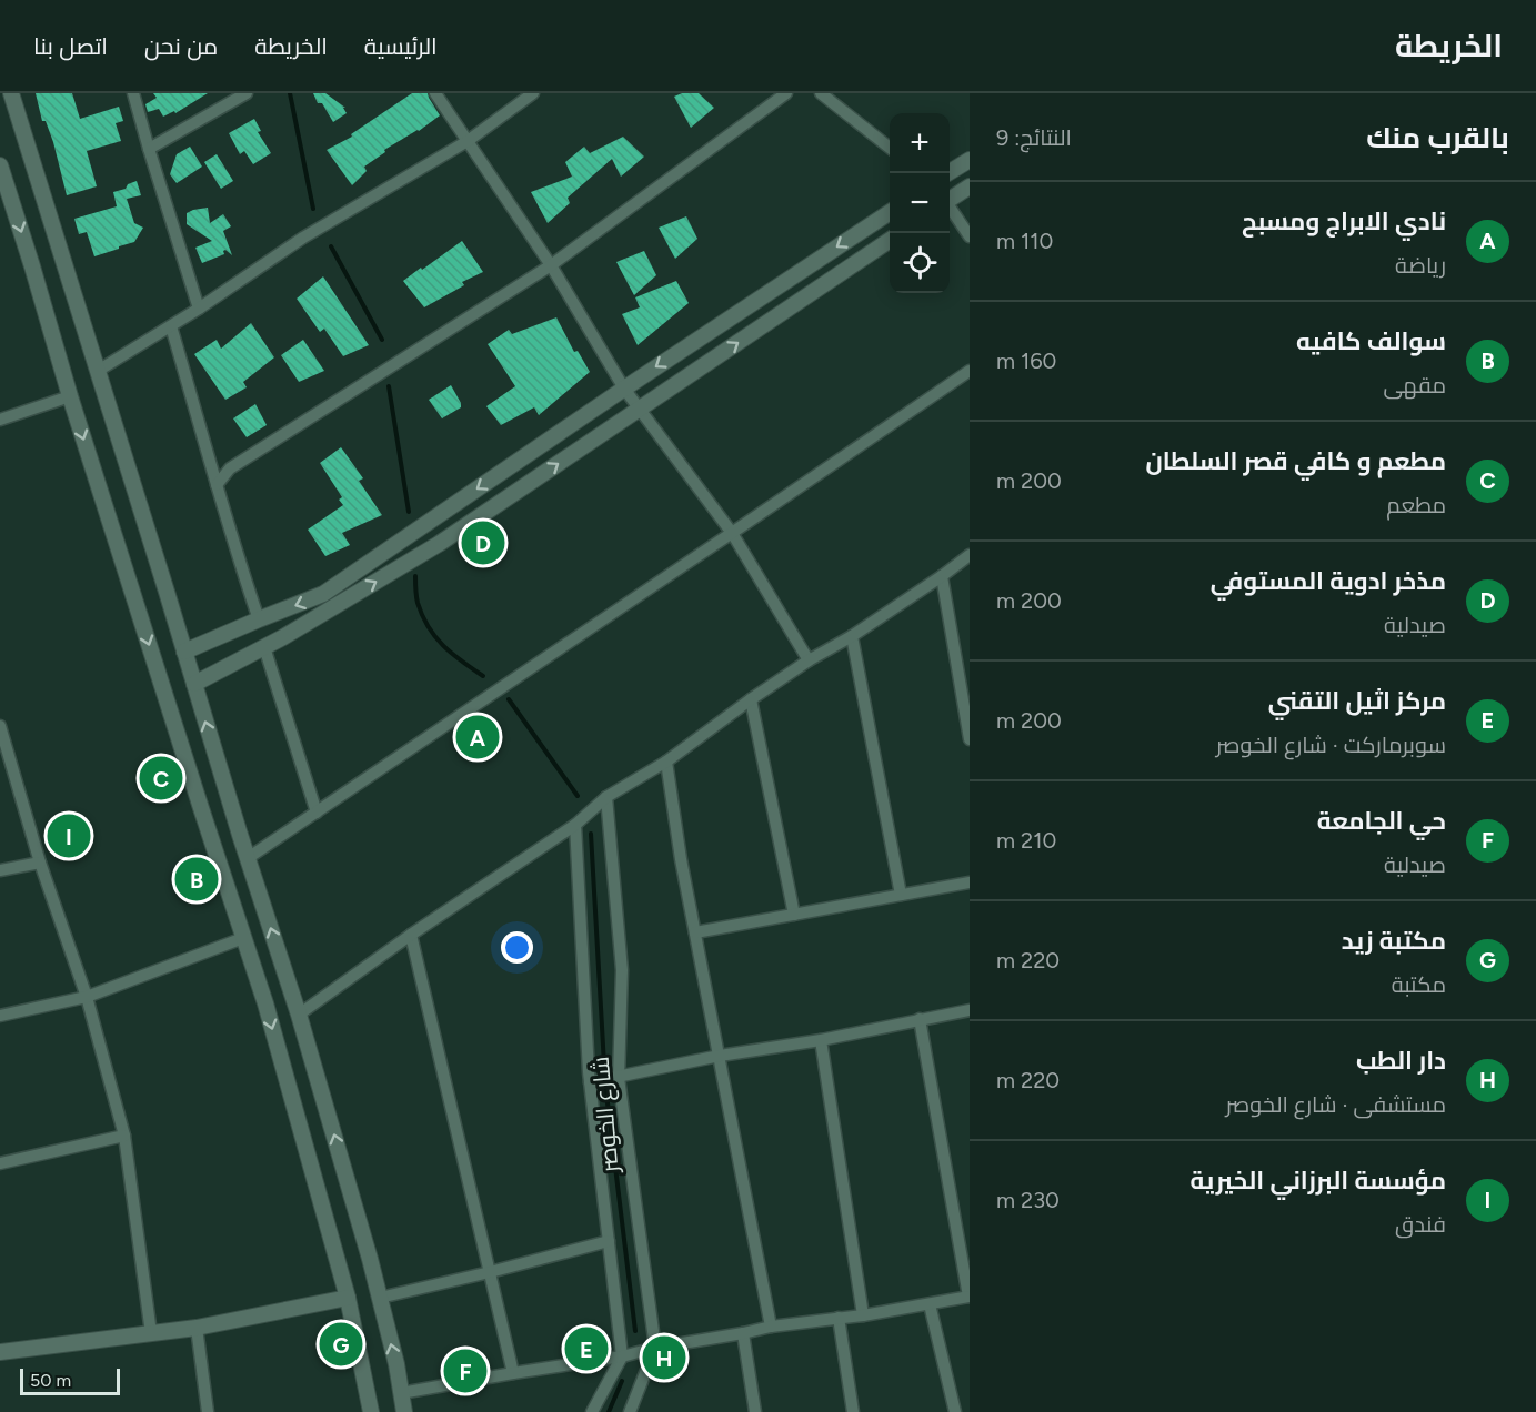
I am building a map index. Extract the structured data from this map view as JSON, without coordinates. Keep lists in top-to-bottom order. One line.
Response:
{"streets":{"street":["شارع الخوصر"]},"scale_bar":"50 m","page":{"header":"الخريطة","nav":["الرئيسية","الخريطة","من نحن","اتصل بنا"],"heading":["بالقرب منك","النتائج: 9"],"map_buttons":["+","−"],"list":[{"mark":"A","name":"نادي الابراج ومسبح","note":"رياضة","value":"110 m"},{"mark":"B","name":"سوالف كافيه","note":"مقهى","value":"160 m"},{"mark":"C","name":"مطعم و كافي قصر السلطان","note":"مطعم","value":"200 m"},{"mark":"D","name":"مذخر ادویة المستوفي","note":"صيدلية","value":"200 m"},{"mark":"E","name":"مركز اثيل التقني","note":"سوبرماركت · شارع الخوصر","value":"200 m"},{"mark":"F","name":"حي الجامعة","note":"صيدلية","value":"210 m"},{"mark":"G","name":"مكتبة زيد","note":"مكتبة","value":"220 m"},{"mark":"H","name":"دار الطب","note":"مستشفى · شارع الخوصر","value":"220 m"},{"mark":"I","name":"مؤسسة البرزاني الخيرية","note":"فندق","value":"230 m"}],"pins":["D","A","C","I","B","G","E","H","F"],"scale":"50 m"}}
